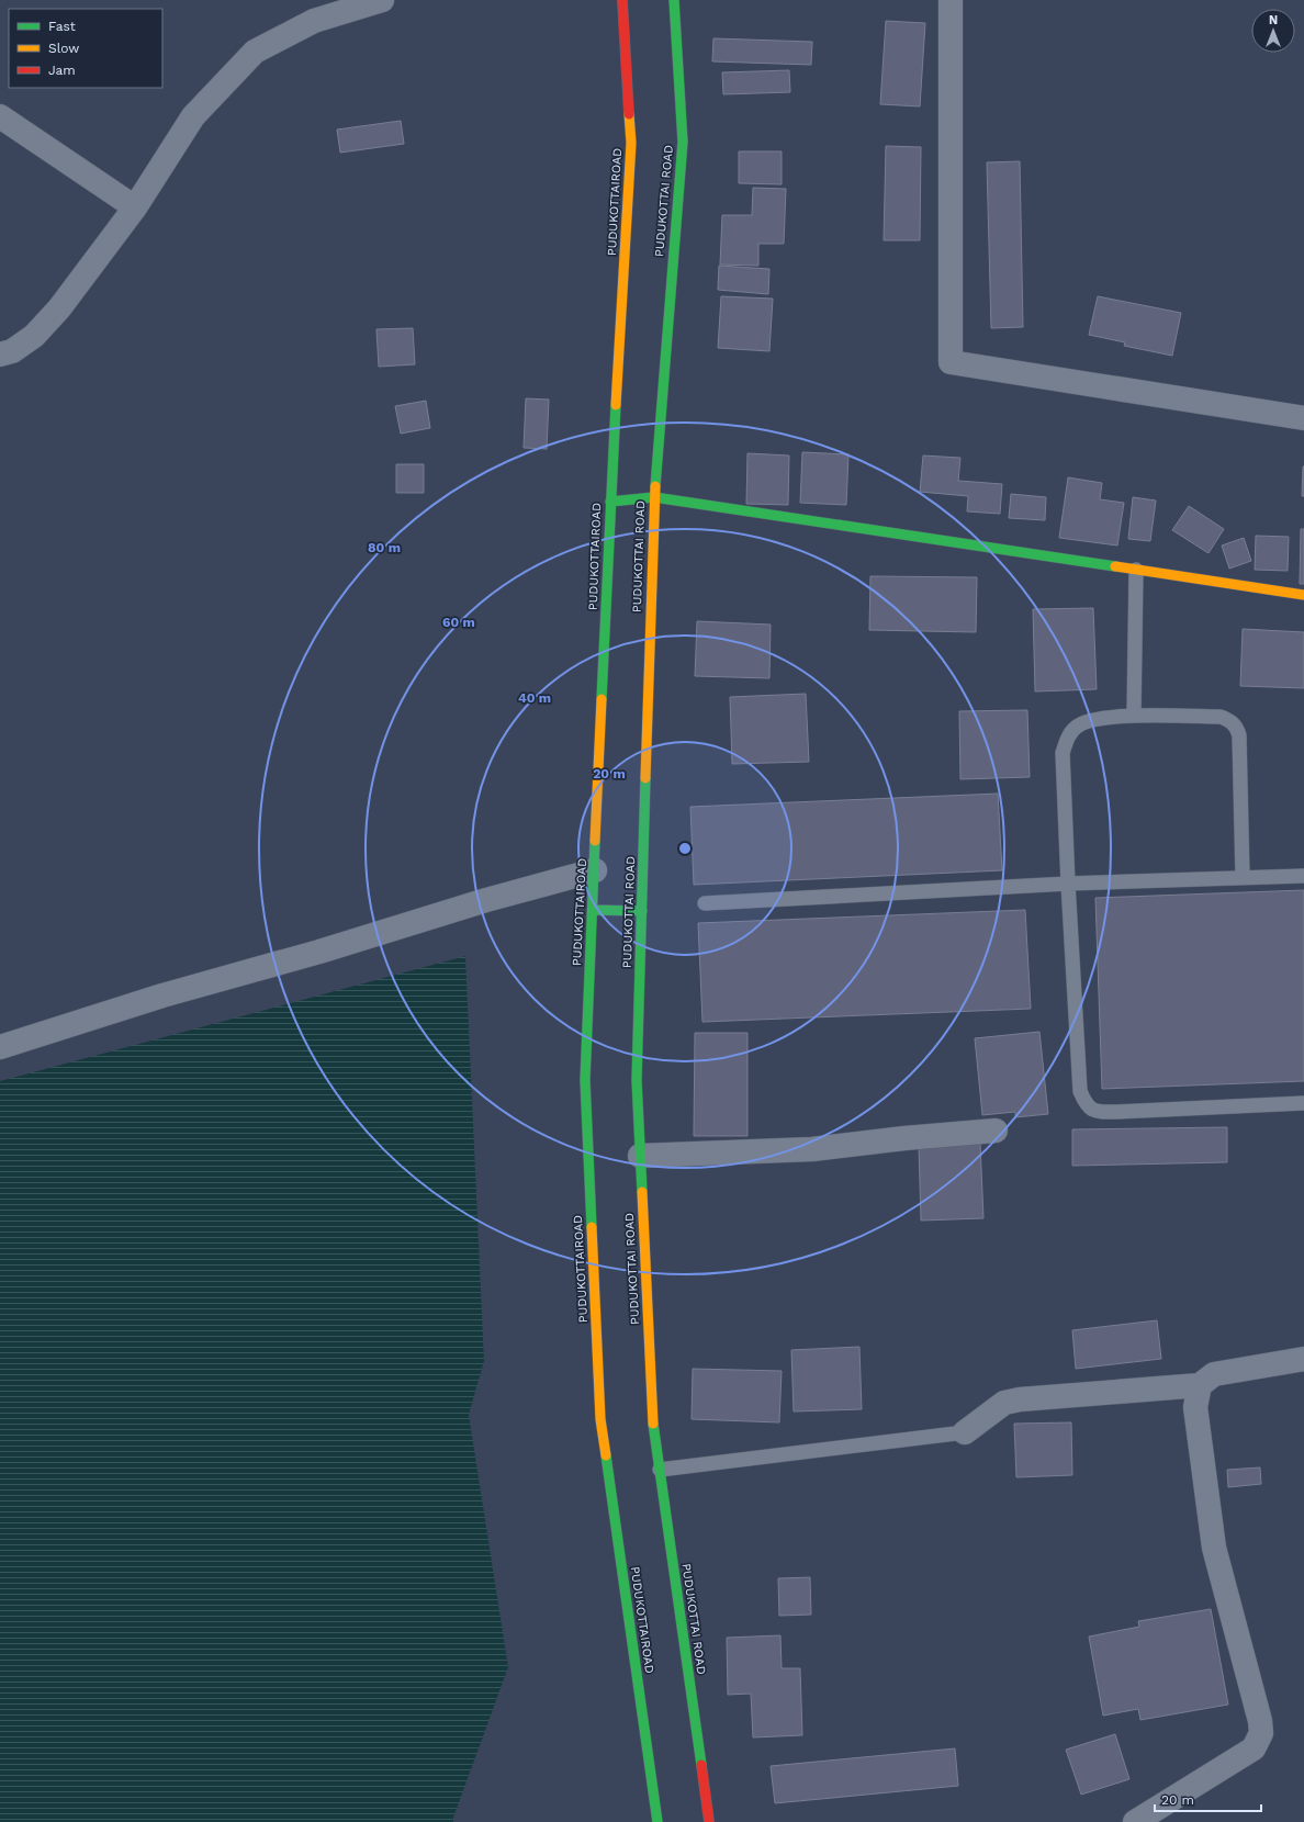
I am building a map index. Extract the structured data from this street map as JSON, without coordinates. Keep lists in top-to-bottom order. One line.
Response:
{"streets":{"main road":["PUDUKOTTAI ROAD","PUDUKOTTAIROAD"]},"legend":["Fast","Slow","Jam"],"scale_bar":"20 m","north":"top","rings":["80 m","60 m","40 m","20 m"]}
